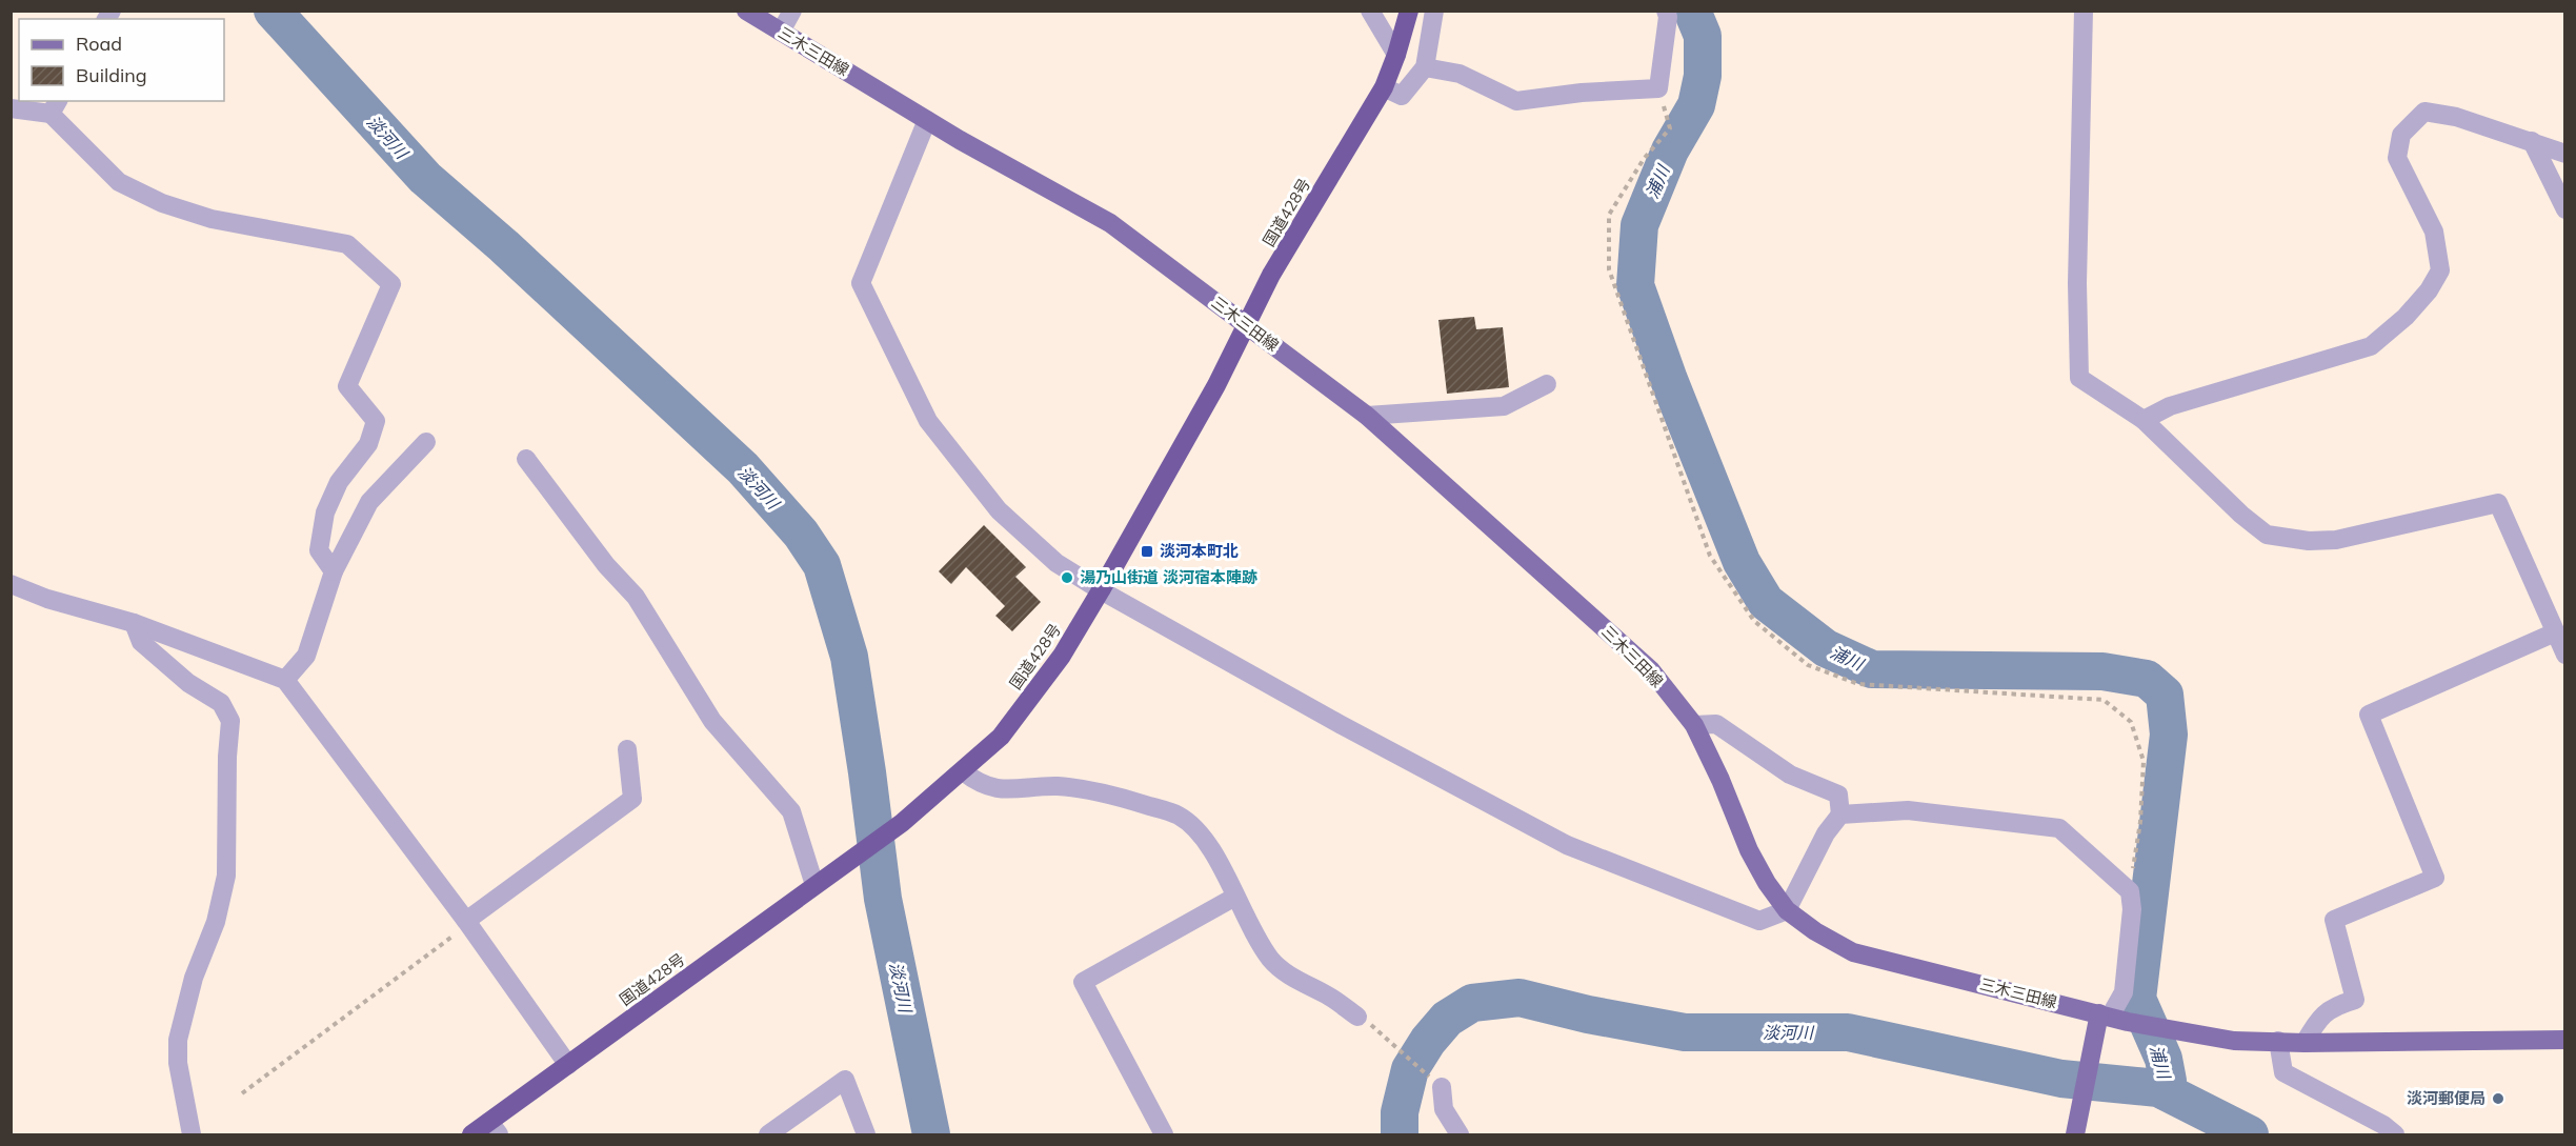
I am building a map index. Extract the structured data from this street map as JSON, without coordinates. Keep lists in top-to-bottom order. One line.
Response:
{"streets":{"highway":["国道428号"],"main road":["三木三田線"]},"crossings":[["三木三田線","国道428号"]],"water":["淡河川","浦川"],"places":{"transit":["淡河本町北"],"other":["湯乃山街道 淡河宿本陣跡","淡河郵便局"]},"legend":["Road","Building"]}
